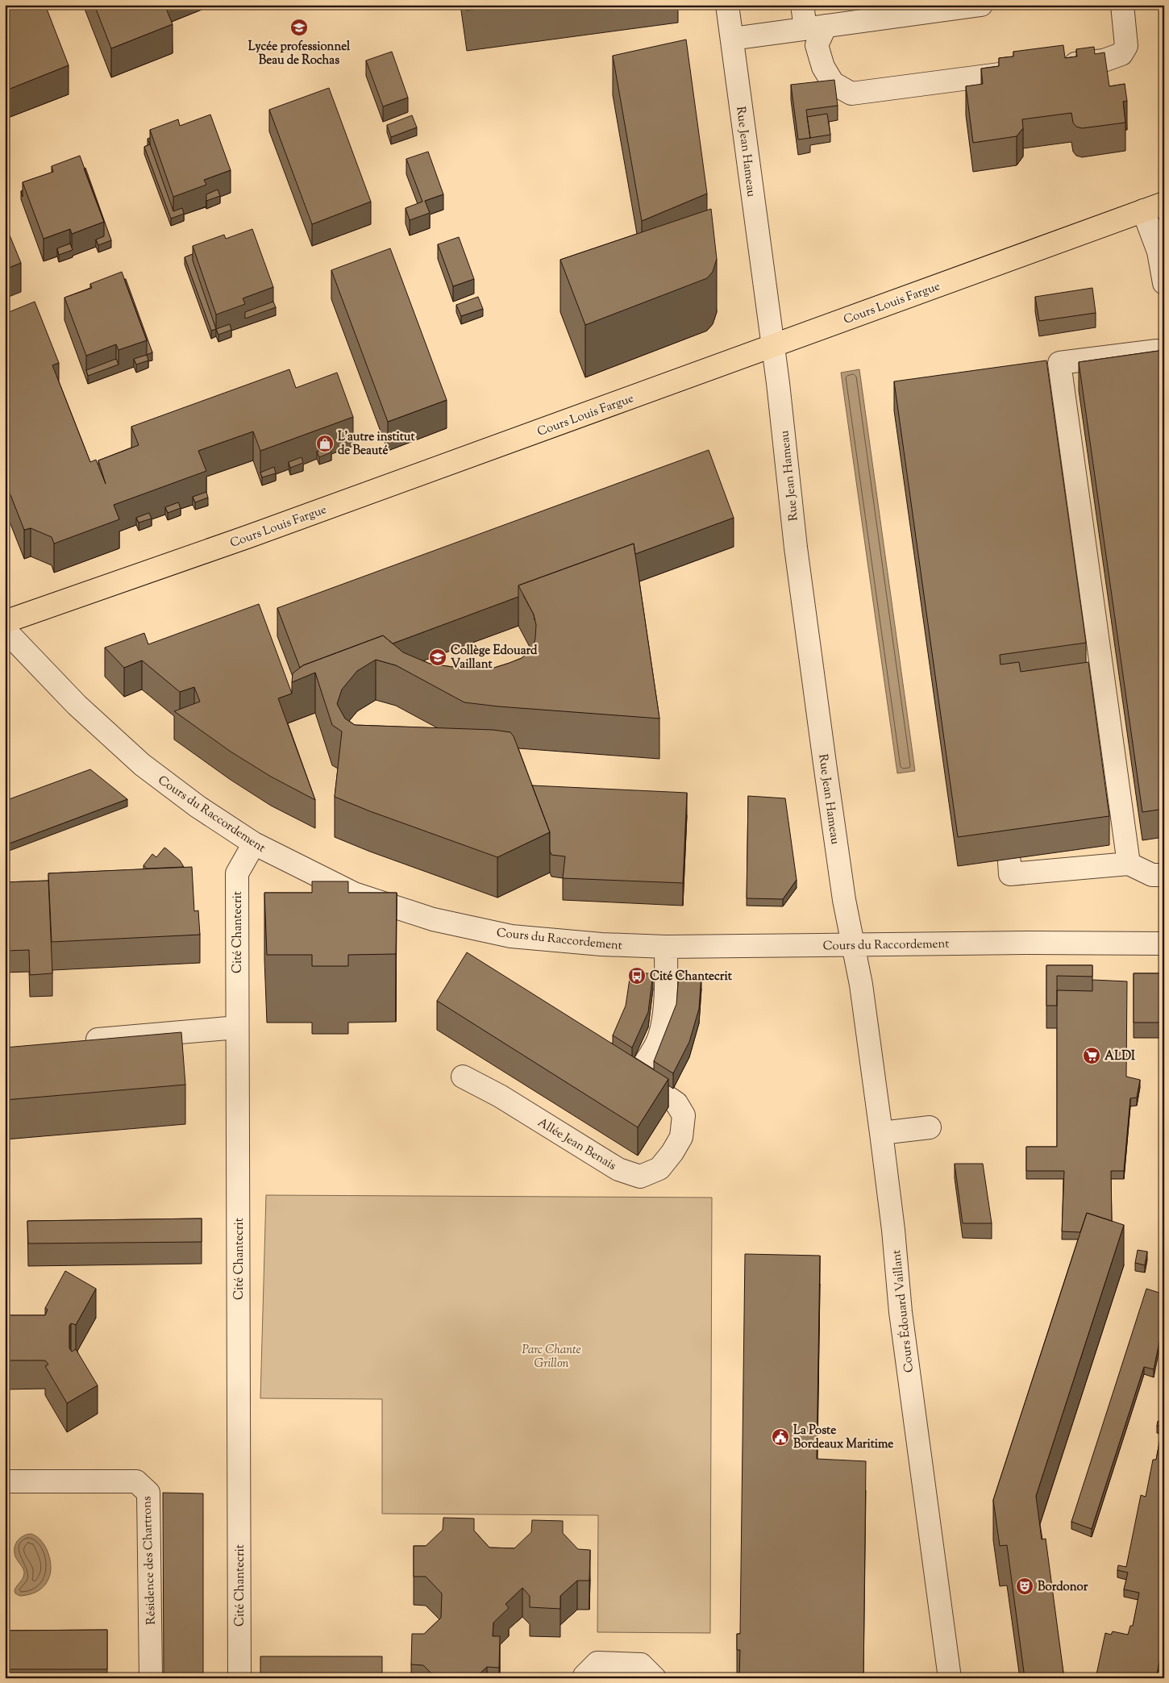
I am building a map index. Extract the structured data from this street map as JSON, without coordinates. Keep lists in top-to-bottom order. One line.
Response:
{"streets":{"main road":["Cours Louis Fargue"],"street":["Rue Jean Hameau","Cours du Raccordement","Cité Chantecrit","Allée Jean Benais","Cours Édouard Vaillant","Résidence des Chartrons"]},"crossings":[["Rue Jean Hameau","Cours Louis Fargue"],["Rue Jean Hameau","Cours du Raccordement"],["Rue Jean Hameau","Cours Édouard Vaillant"],["Cours du Raccordement","Cité Chantecrit"],["Cours du Raccordement","Allée Jean Benais"],["Cours du Raccordement","Cours Édouard Vaillant"]],"parks":["Parc Chante Grillon"],"places":{"school or university":["Lycée professionnel Beau de Rochas","Collège Edouard Vaillant"],"shop":["L'autre institut de Beauté"],"bus stop":["Cité Chantecrit"],"supermarket":["ALDI"],"public building":["La Poste Bordeaux Maritime"],"theatre":["Bordonor"]}}
